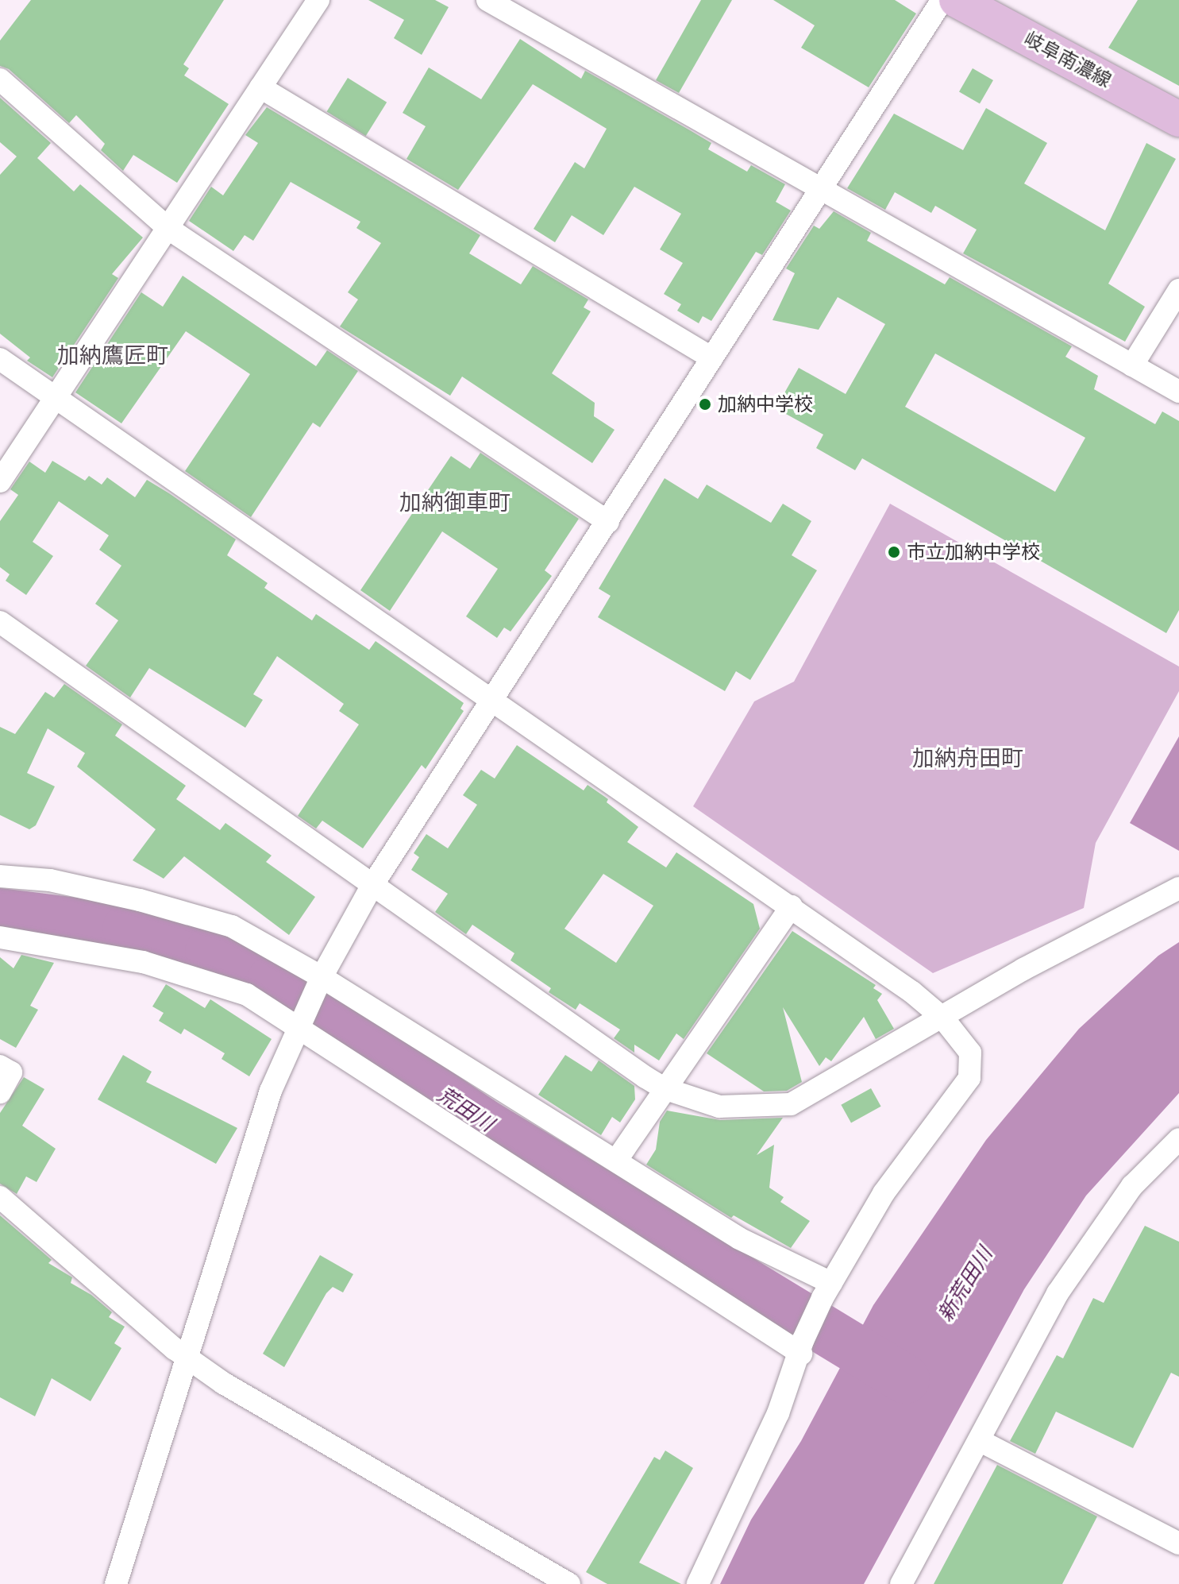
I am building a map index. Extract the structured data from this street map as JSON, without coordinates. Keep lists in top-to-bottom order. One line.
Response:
{"streets":{"main road":["岐阜南濃線"]},"districts":["加納鷹匠町","加納御車町","加納舟田町"],"water":["荒田川","新荒田川"],"places":["加納中学校","市立加納中学校"]}
